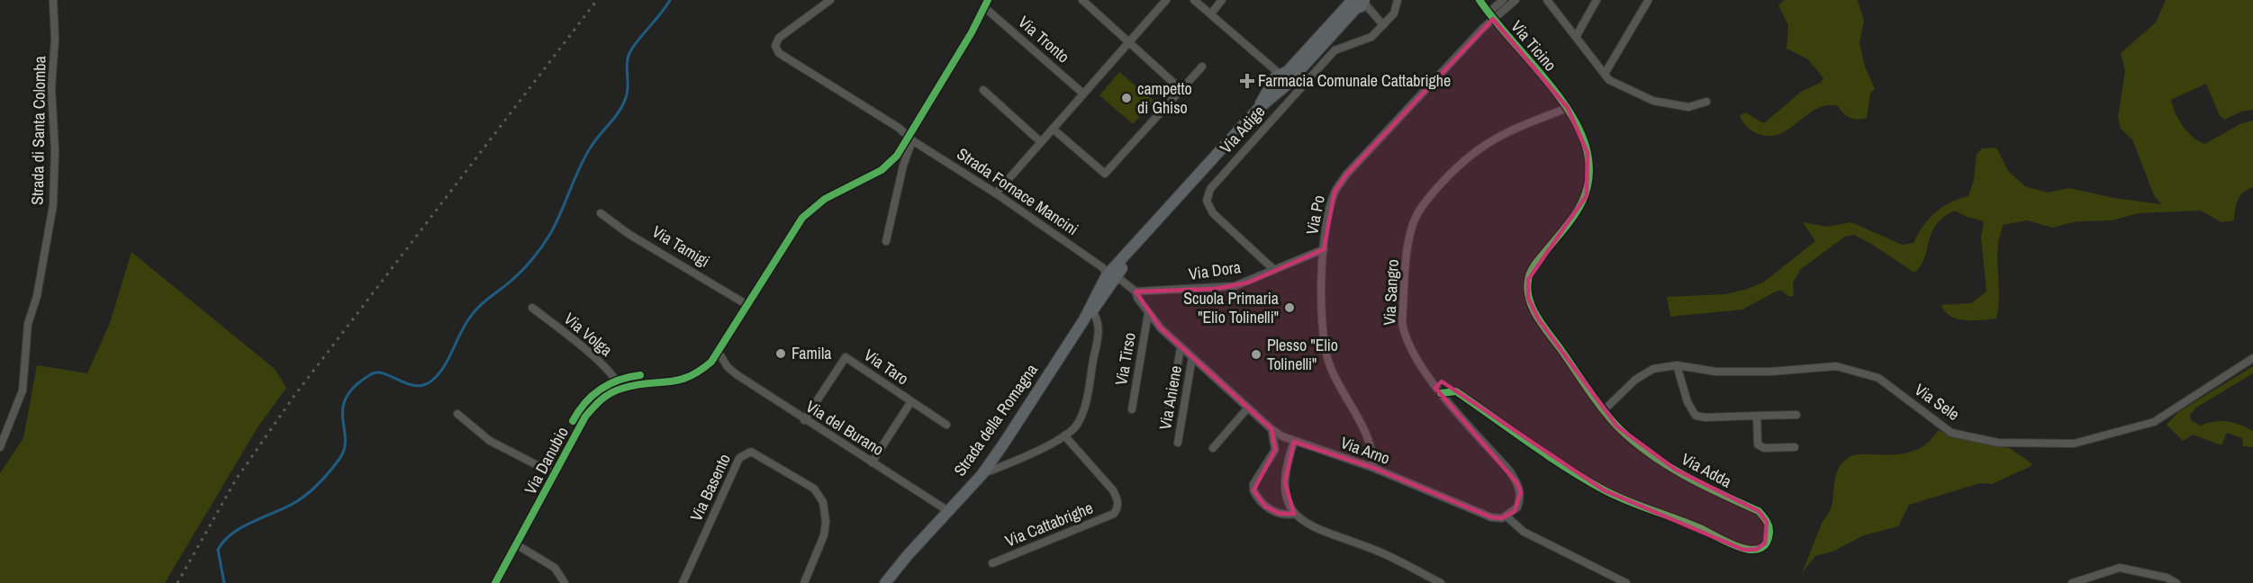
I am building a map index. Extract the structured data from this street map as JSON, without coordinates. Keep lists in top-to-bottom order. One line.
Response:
{"streets":{"main road":["Strada della Romagna"],"street":["Via Tronto","Via Ticino","Via Adige","Strada di Santa Colomba","Strada Fornace Mancini","Via Po","Via Tamigi","Via Dora","Via Sangro","Via Volga","Via Tirso","Via Taro","Via Aniene","Via Sele","Via del Burano","Via Arno","Via Danubio","Via Adda","Via Basento","Via Cattabrighe"]},"crossings":[["Via Ticino","Via Po"],["Via Ticino","Via Sangro"],["Via Ticino","Via Adda"],["Via Adige","Via Dora"],["Strada Fornace Mancini","Strada della Romagna"],["Strada Fornace Mancini","Via Danubio"],["Via Po","Via Dora"],["Via Po","Via Arno"],["Via Tamigi","Via Danubio"],["Via Dora","Via Arno"],["Via Sangro","Via Arno"],["Via Sangro","Via Adda"],["Via Volga","Via Danubio"],["Via Tirso","Via Arno"],["Via Taro","Via del Burano"],["Via Aniene","Via Arno"],["Via Sele","Via Adda"],["Strada della Romagna","Via del Burano"]],"places":{"health":["Farmacia Comunale Cattabrighe"],"other":["campetto di Ghiso","Scuola Primaria \"Elio Tolinelli\"","Famila","Plesso \"Elio Tolinelli\""]}}
